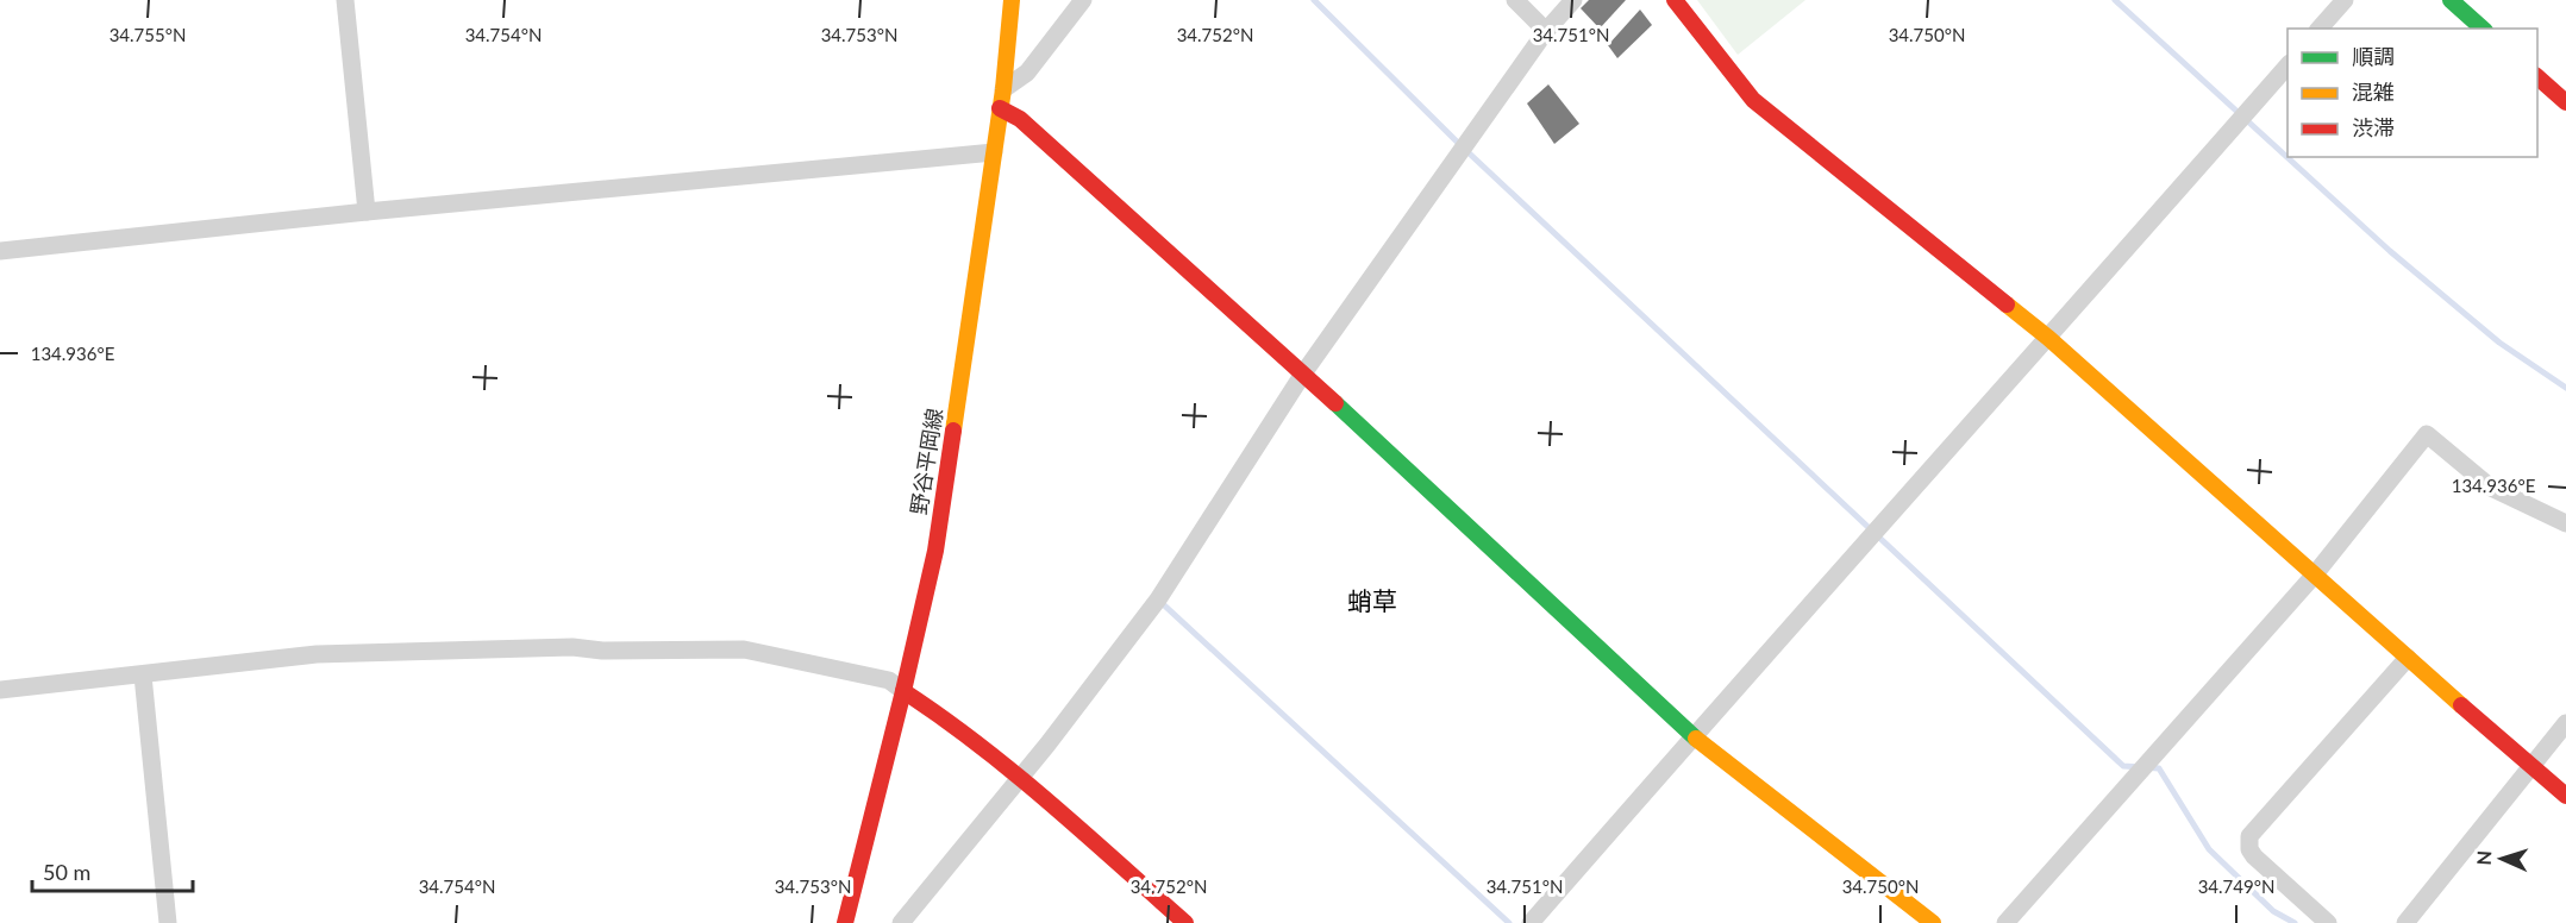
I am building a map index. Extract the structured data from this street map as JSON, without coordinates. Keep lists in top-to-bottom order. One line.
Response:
{"streets":{"street":["野谷平岡線"]},"districts":["蛸草"],"legend":["順調","混雑","渋滞"],"scale_bar":"50 m","north":"left","coordinates":["34.755°N","34.754°N","34.753°N","34.752°N","34.751°N","34.750°N","134.936°E","34.749°N"]}
